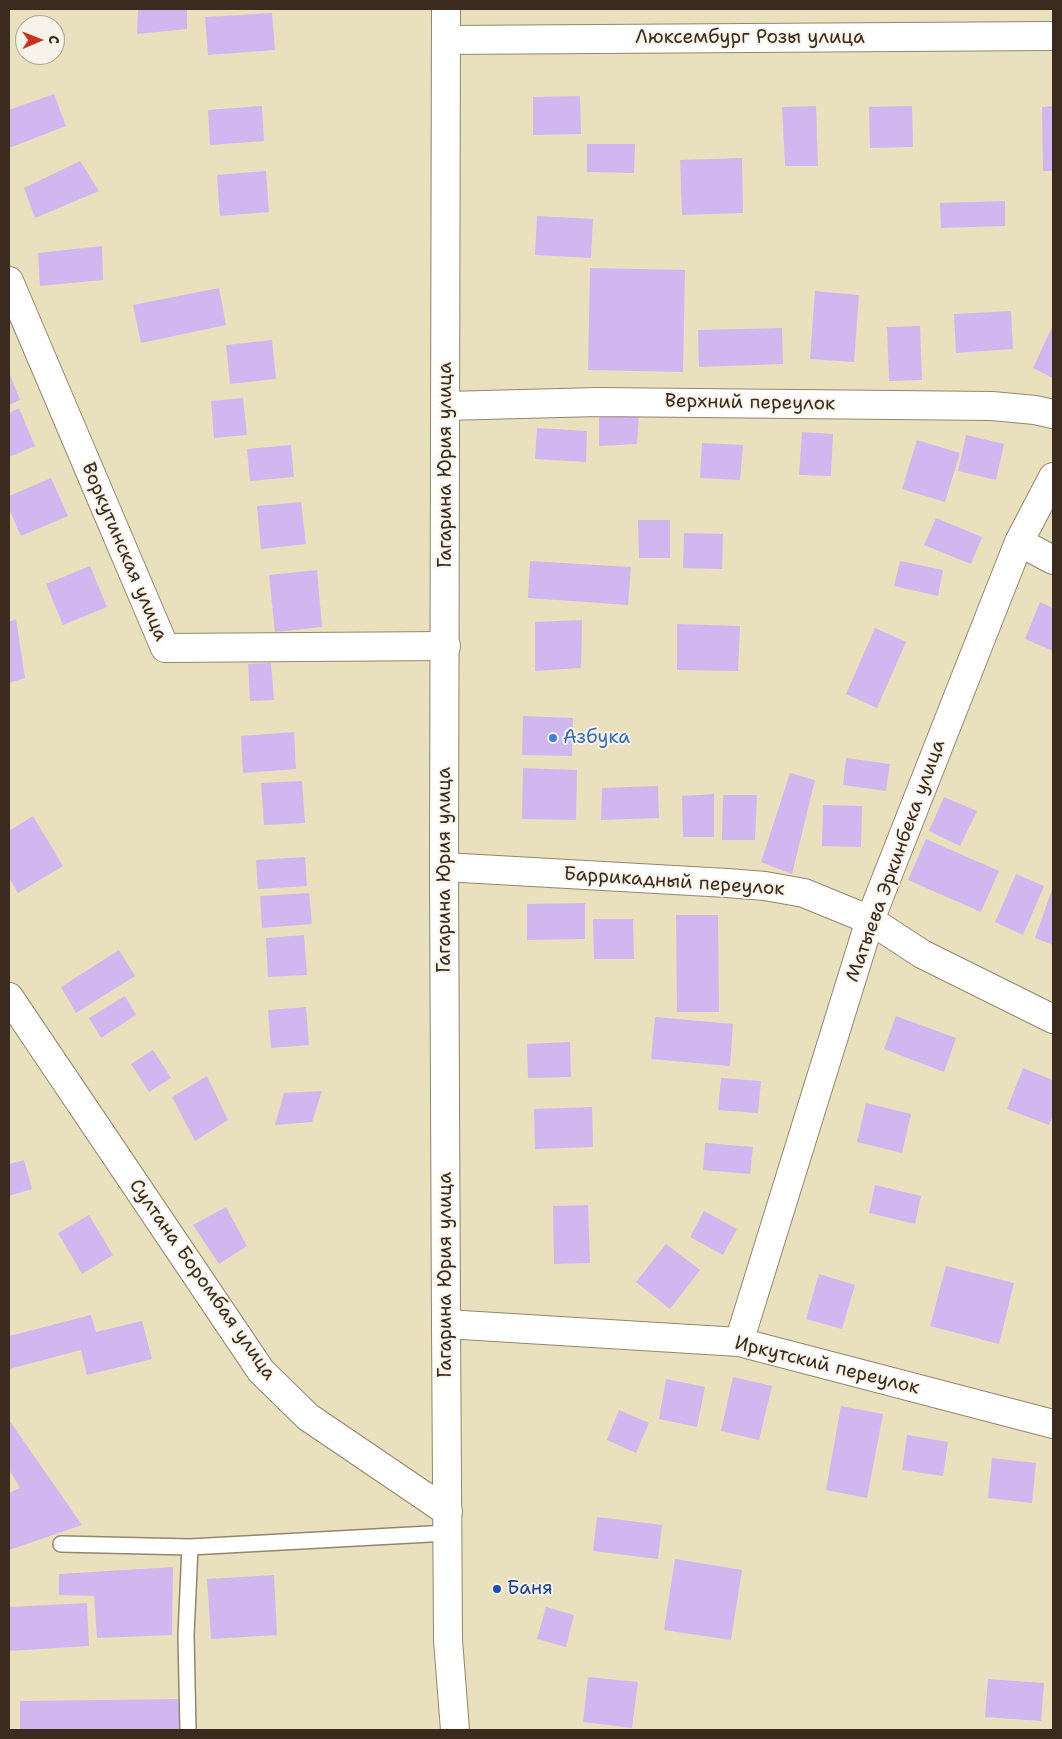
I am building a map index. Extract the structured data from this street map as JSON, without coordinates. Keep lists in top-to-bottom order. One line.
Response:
{"streets":{"street":["Люксембург Розы улица","Верхний переулок","Гагарина Юрия улица","Воркутинская улица","Матыева Эркинбека улица","Баррикадный переулок","Султана Боромбая улица","Иркутский переулок"]},"crossings":[["Люксембург Розы улица","Гагарина Юрия улица"],["Верхний переулок","Гагарина Юрия улица"],["Гагарина Юрия улица","Воркутинская улица"],["Гагарина Юрия улица","Баррикадный переулок"],["Гагарина Юрия улица","Султана Боромбая улица"],["Гагарина Юрия улица","Иркутский переулок"],["Матыева Эркинбека улица","Баррикадный переулок"],["Матыева Эркинбека улица","Иркутский переулок"]],"places":["Азбука","Баня"],"north":"right"}
